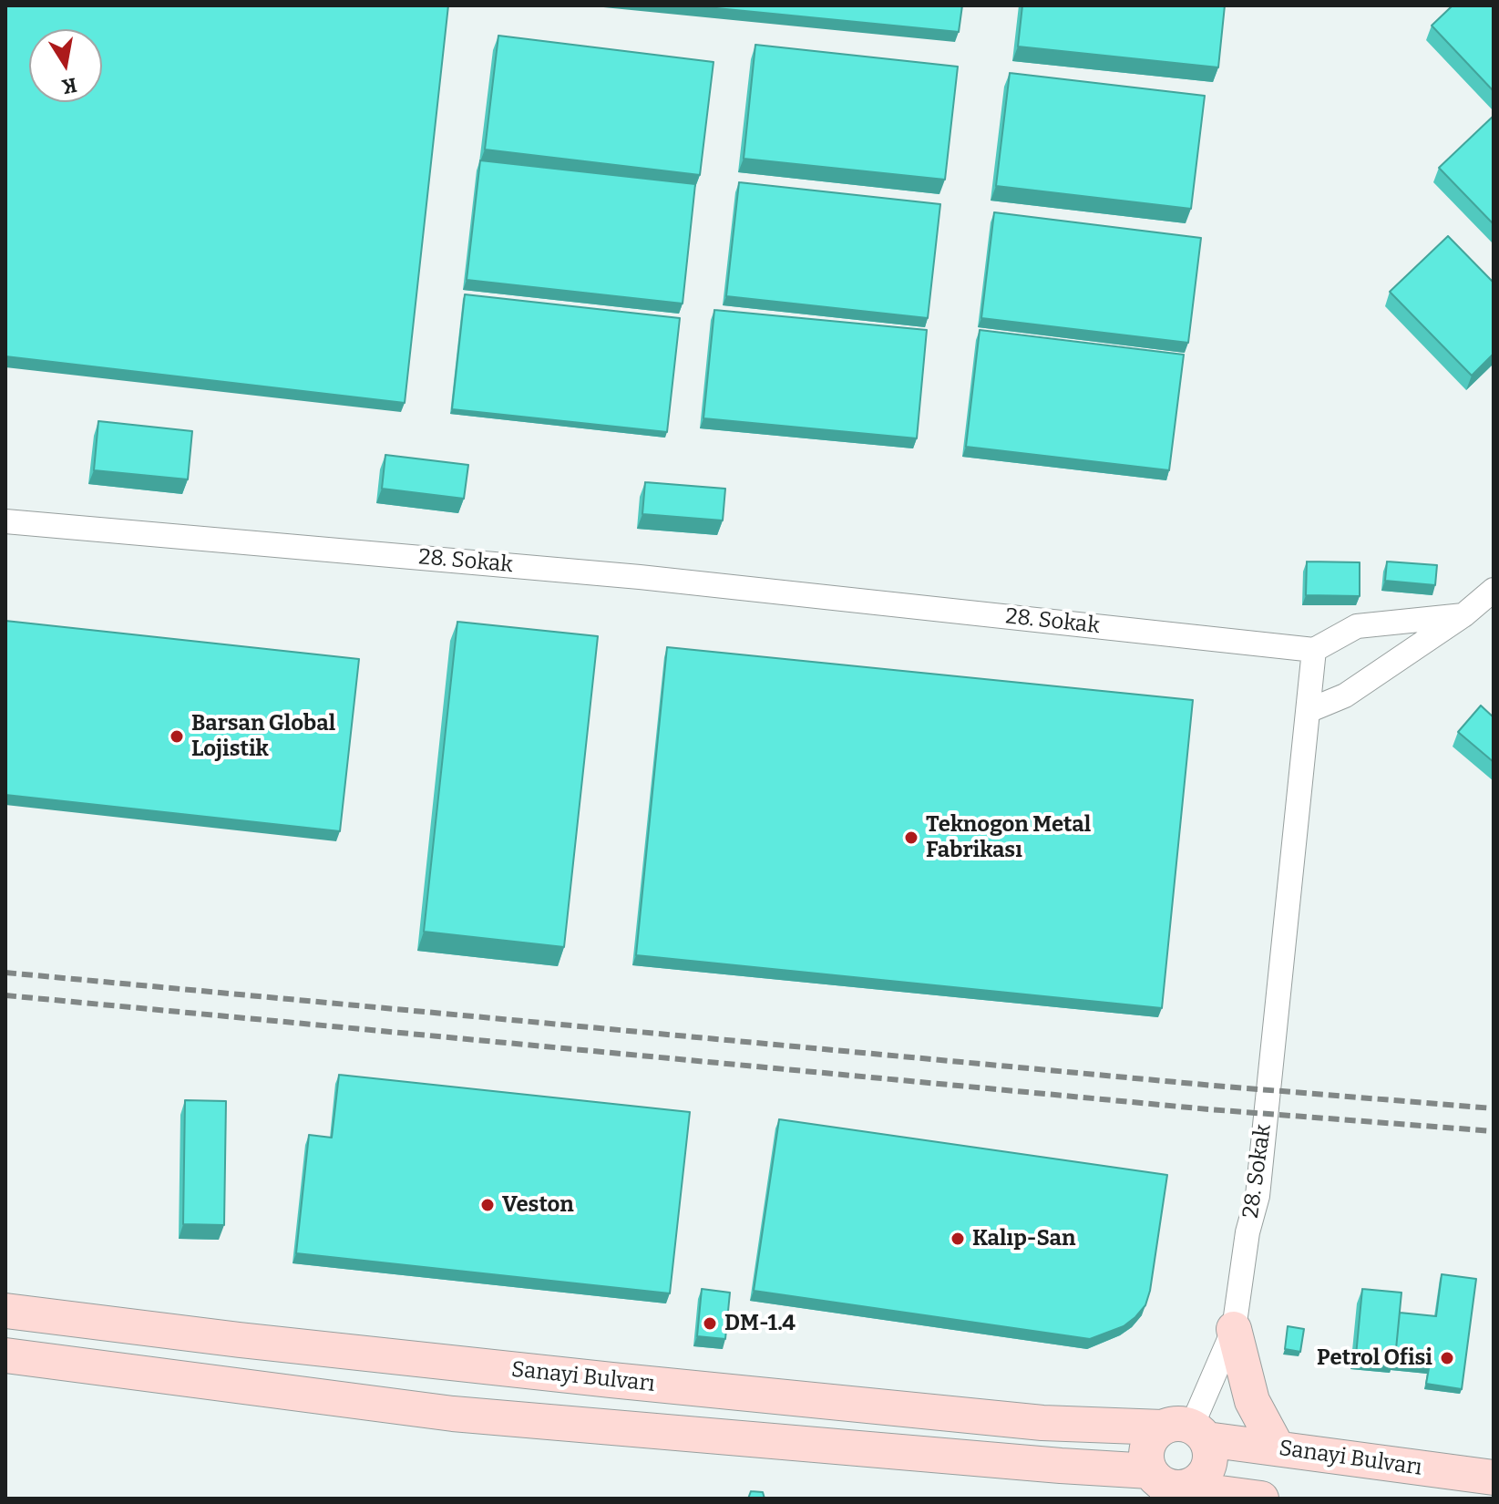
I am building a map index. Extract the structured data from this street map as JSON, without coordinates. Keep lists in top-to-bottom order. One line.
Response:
{"streets":{"main road":["Sanayi Bulvarı"],"street":["28. Sokak"]},"crossings":[["28. Sokak","Sanayi Bulvarı"]],"places":["Barsan Global Lojistik","Teknogon Metal Fabrikası","Veston","Kalıp-San","DM-1.4","Petrol Ofisi"],"north":"bottom"}
